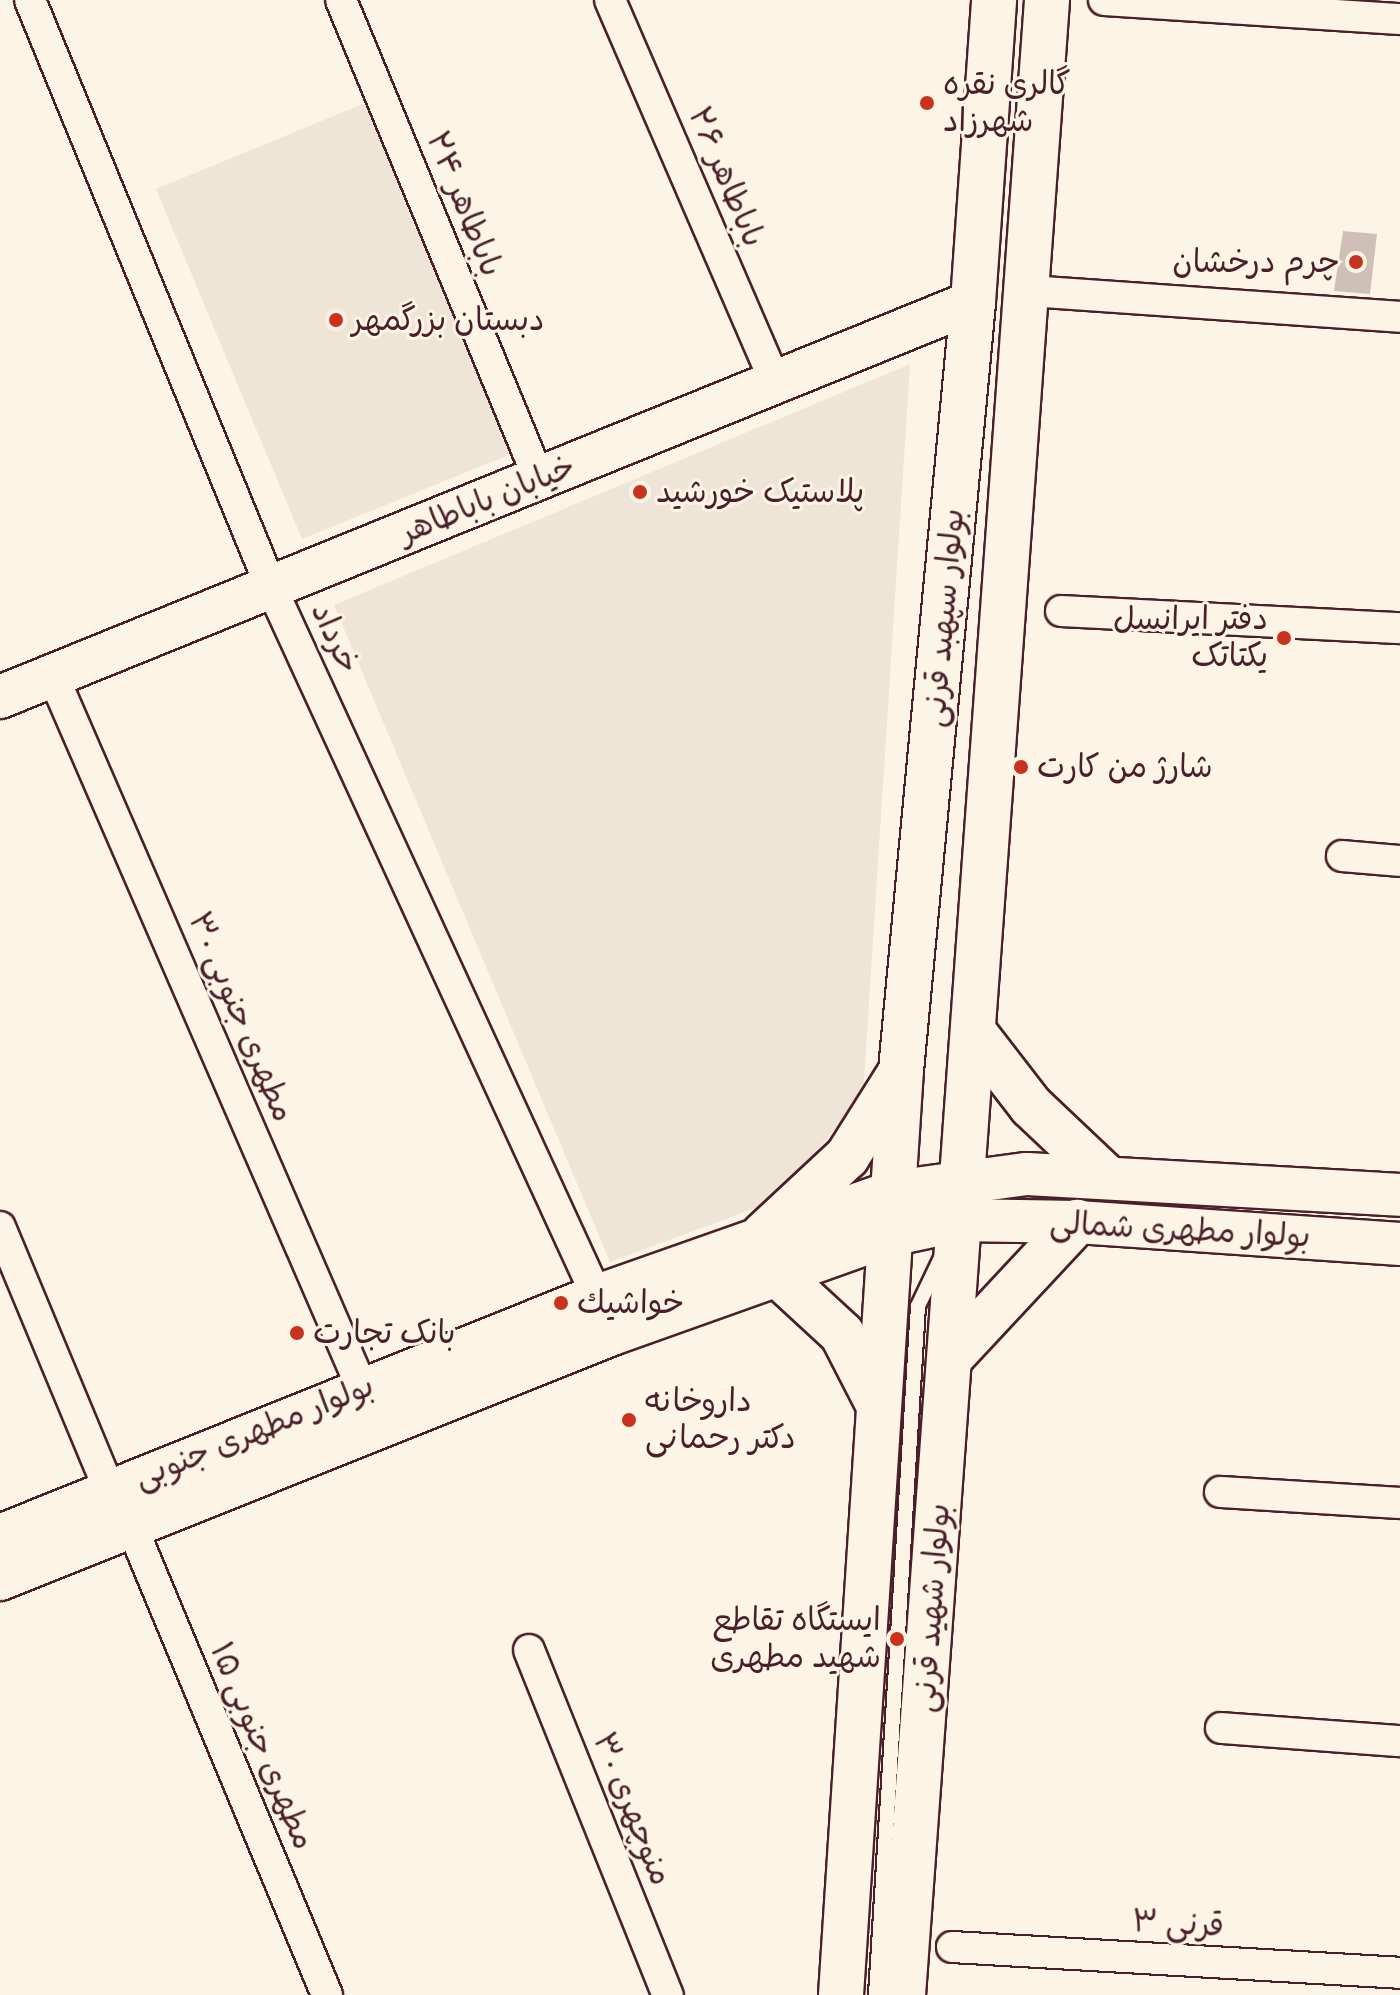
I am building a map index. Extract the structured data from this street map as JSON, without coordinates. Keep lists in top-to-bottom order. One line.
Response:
{"streets":{"main road":["خیابان باباطاهر","بولوار سپهبد قرنی","بولوار مطهری شمالی","بولوار مطهری جنوبی","بولوار شهید قرنی"],"street":["باباطاهر ۲۶","باباطاهر ۲۴","خرداد","مطهری جنوبی ۳۰","مطهری جنوبی ۱۵","منوچهری ۳۰","قرنی ۳"]},"crossings":[["باباطاهر ۲۶","خیابان باباطاهر"],["باباطاهر ۲۴","خیابان باباطاهر"],["خیابان باباطاهر","بولوار سپهبد قرنی"],["خیابان باباطاهر","خرداد"],["خیابان باباطاهر","مطهری جنوبی ۳۰"],["بولوار سپهبد قرنی","بولوار مطهری شمالی"],["بولوار سپهبد قرنی","بولوار مطهری جنوبی"],["بولوار سپهبد قرنی","بولوار شهید قرنی"],["خرداد","بولوار مطهری جنوبی"],["مطهری جنوبی ۳۰","بولوار مطهری جنوبی"],["بولوار مطهری شمالی","بولوار مطهری جنوبی"],["بولوار مطهری شمالی","بولوار شهید قرنی"],["بولوار مطهری جنوبی","بولوار شهید قرنی"],["بولوار مطهری جنوبی","مطهری جنوبی ۱۵"]],"places":["گالری نقره شهرزاد","چرم درخشان","دبستان بزرگمهر","پلاستیک خورشید","دفتر ایرانسل یکتاتک","شارژ من کارت","خواشيك","بانک تجارت","داروخانه دکتر رحمانی","ایستگاه تقاطع شهید مطهری"]}
